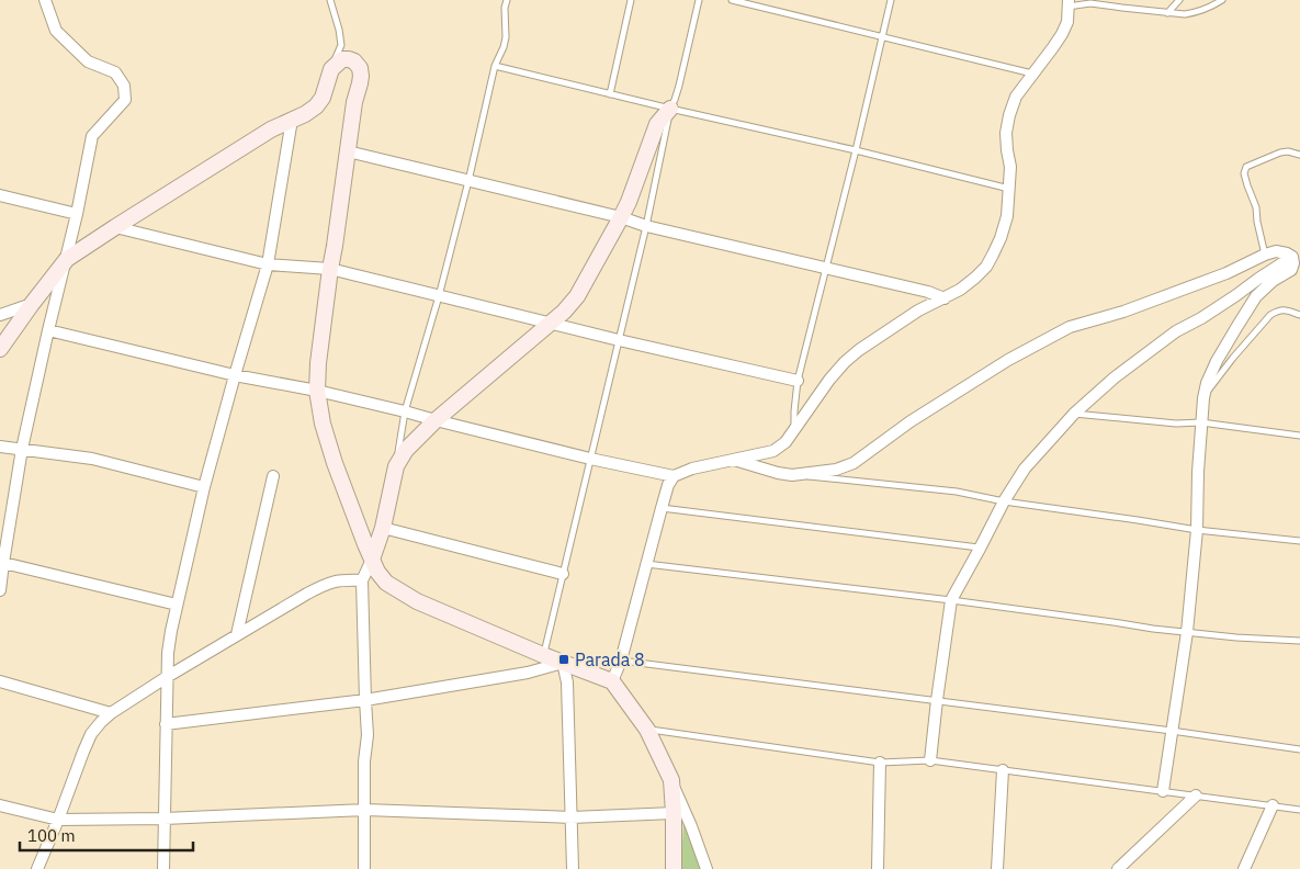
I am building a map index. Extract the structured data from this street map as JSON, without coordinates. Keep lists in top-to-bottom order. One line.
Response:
{"places":{"transit":["Parada 8"]},"scale_bar":"100 m"}
